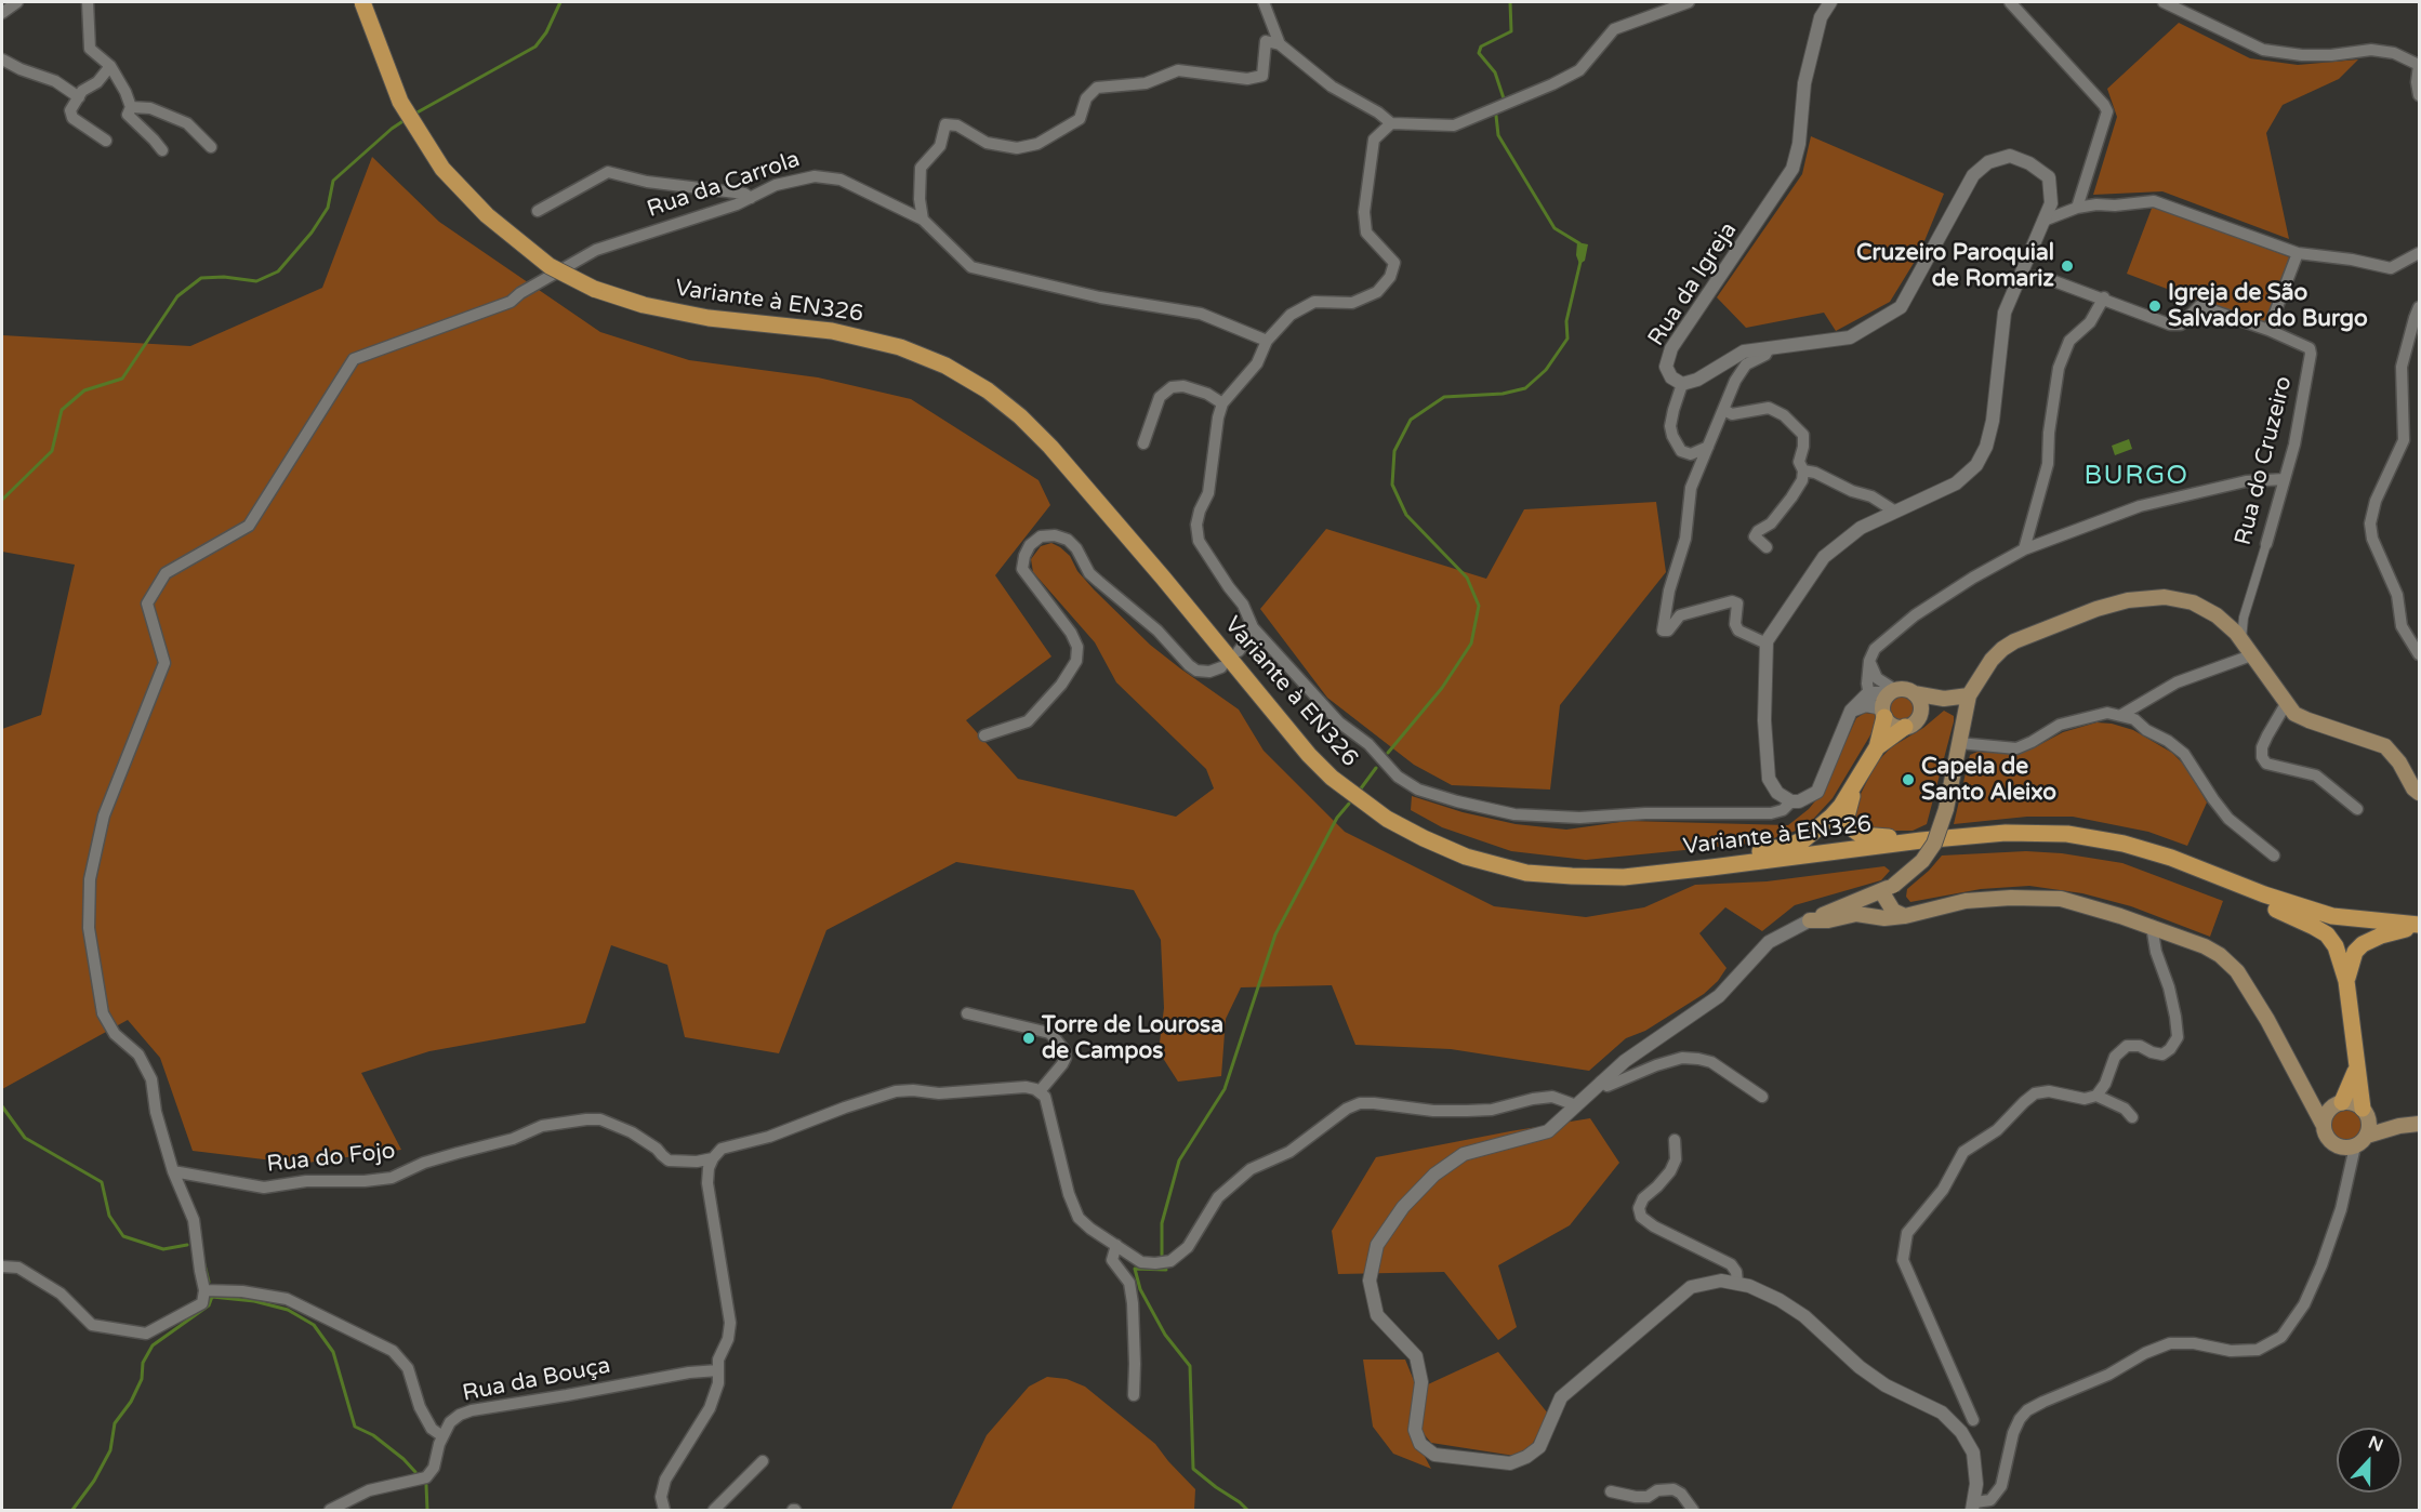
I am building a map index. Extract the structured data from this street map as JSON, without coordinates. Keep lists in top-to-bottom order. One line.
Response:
{"streets":{"main road":["Variante à EN326"],"street":["Rua da Carrola","Rua da Igreja","Rua do Cruzeiro","Rua do Fojo","Rua da Bouça"]},"crossings":[["Rua da Carrola","Rua do Fojo"]],"districts":["BURGO"],"places":["Cruzeiro Paroquial de Romariz","Igreja de São Salvador do Burgo","Capela de Santo Aleixo","Torre de Lourosa de Campos"],"north":"top"}
